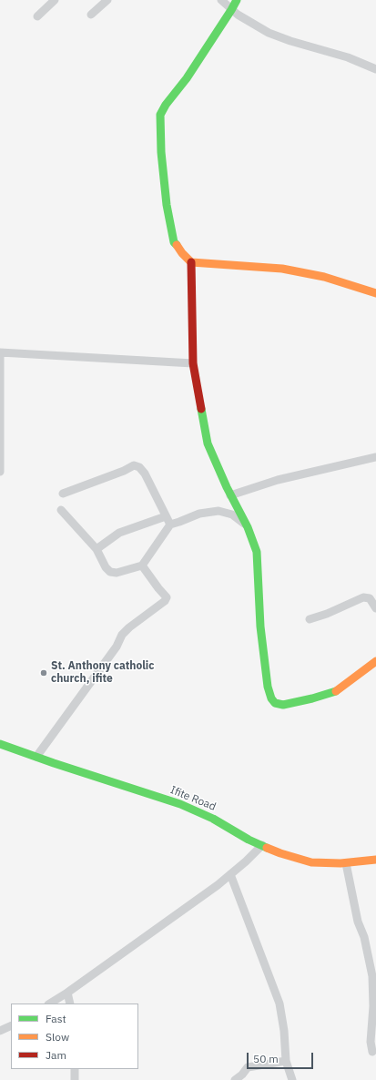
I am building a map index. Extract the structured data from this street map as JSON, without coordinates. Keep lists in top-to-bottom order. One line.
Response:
{"streets":{"street":["Ifite Road"]},"places":["St. Anthony catholic church, ifite"],"legend":["Fast","Slow","Jam"],"scale_bar":"50 m"}
